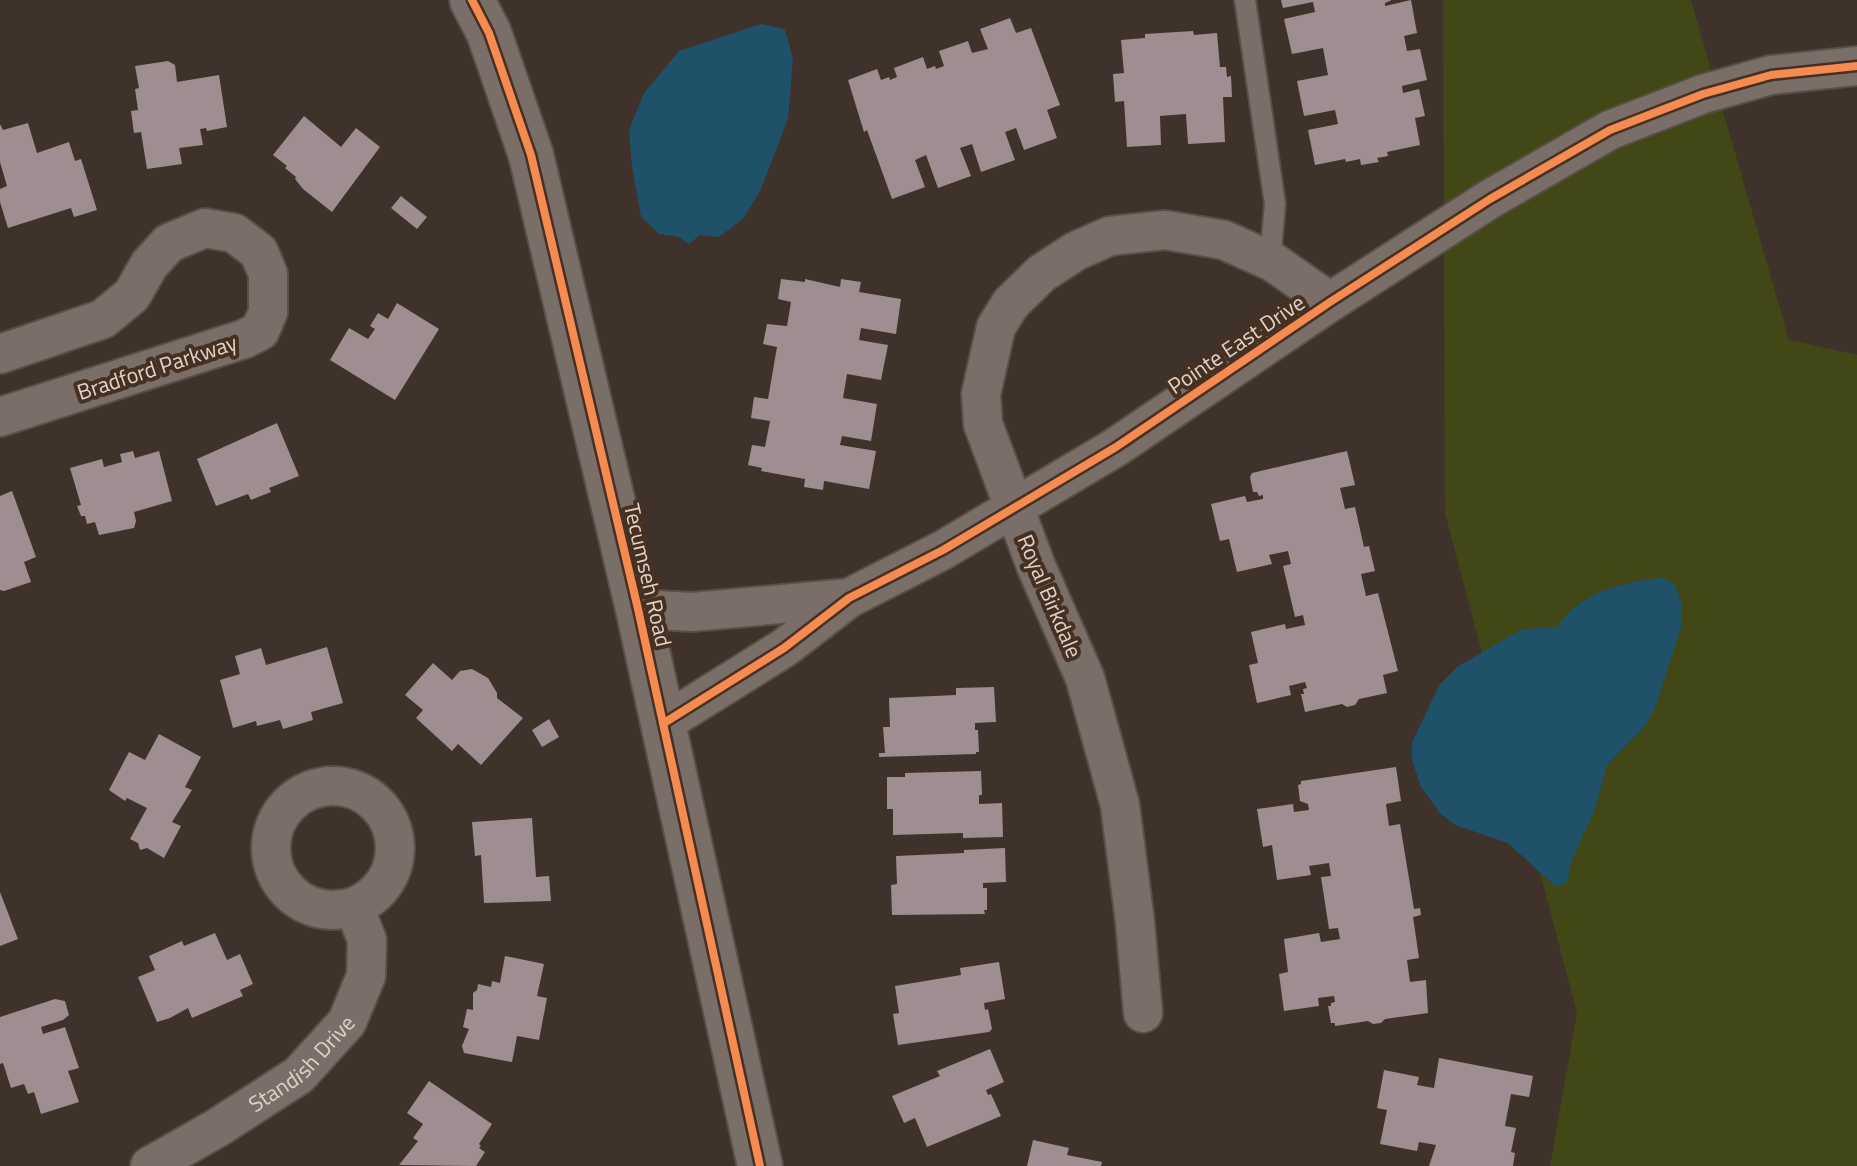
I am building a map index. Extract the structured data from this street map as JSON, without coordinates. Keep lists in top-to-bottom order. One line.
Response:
{"streets":{"street":["Pointe East Drive","Bradford Parkway","Tecumseh Road","Royal Birkdale","Standish Drive"]},"crossings":[["Pointe East Drive","Tecumseh Road"],["Pointe East Drive","Royal Birkdale"]]}
